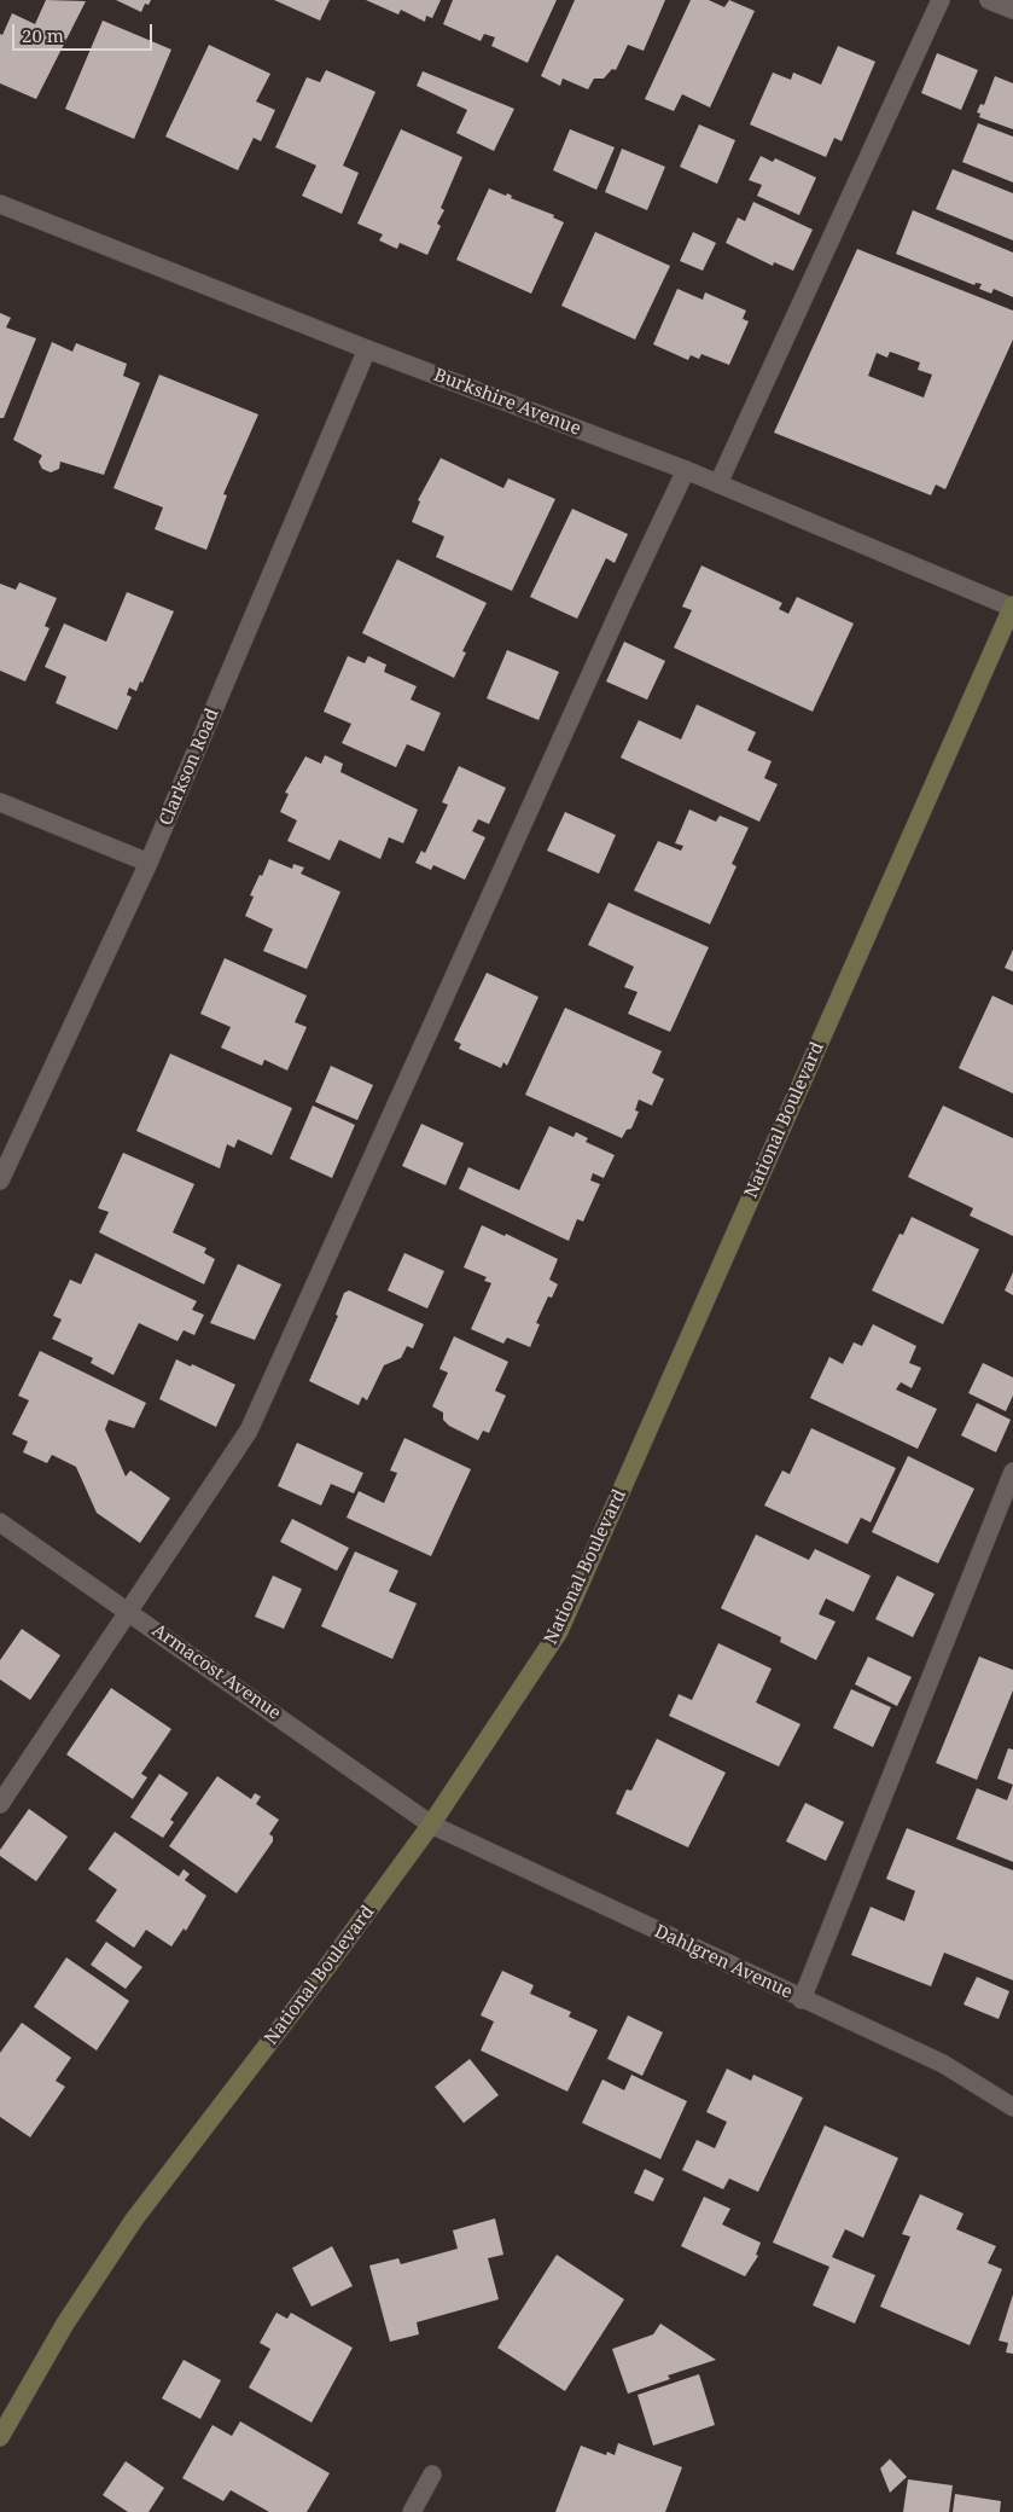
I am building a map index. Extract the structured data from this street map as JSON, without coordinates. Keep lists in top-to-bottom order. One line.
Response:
{"streets":{"main road":["National Boulevard"],"street":["Burkshire Avenue","Clarkson Road","Armacost Avenue","Dahlgren Avenue"]},"crossings":[["Burkshire Avenue","Clarkson Road"],["Burkshire Avenue","National Boulevard"],["National Boulevard","Armacost Avenue"],["National Boulevard","Dahlgren Avenue"],["Armacost Avenue","Dahlgren Avenue"]],"scale_bar":"20 m"}
